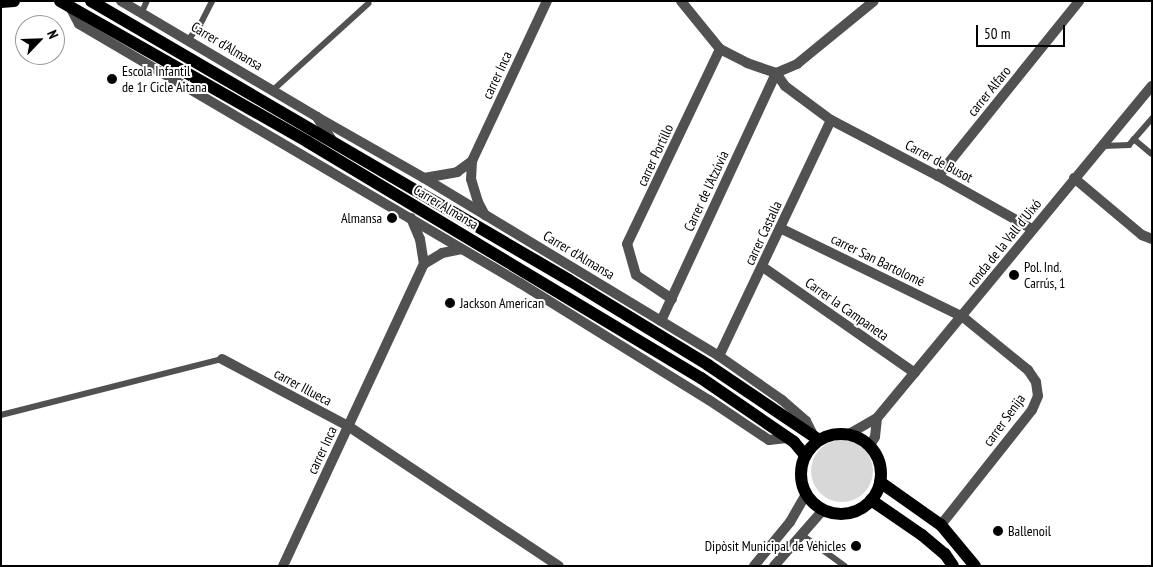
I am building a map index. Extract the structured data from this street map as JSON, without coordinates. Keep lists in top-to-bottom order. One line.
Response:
{"streets":{"main road":["Carrer d'Almansa","Carrer Almansa"],"street":["carrer Inca","carrer Alfaro","carrer Portillo","Carrer de Busot","Carrer de l'Atzúvia","carrer Castalla","ronda de la Vall d'Uixó","carrer San Bartolomé","Carrer la Campaneta","carrer Illueca","carrer Senija"]},"crossings":[["Carrer d'Almansa","carrer Portillo"],["Carrer d'Almansa","Carrer de l'Atzúvia"],["Carrer d'Almansa","Carrer Almansa"],["Carrer d'Almansa","carrer Castalla"],["Carrer d'Almansa","ronda de la Vall d'Uixó"],["carrer Inca","carrer Illueca"],["carrer Alfaro","Carrer de Busot"],["Carrer de Busot","Carrer de l'Atzúvia"],["Carrer de Busot","carrer Castalla"],["Carrer de Busot","ronda de la Vall d'Uixó"],["Carrer Almansa","ronda de la Vall d'Uixó"],["carrer Castalla","carrer San Bartolomé"],["carrer Castalla","Carrer la Campaneta"],["ronda de la Vall d'Uixó","carrer San Bartolomé"],["ronda de la Vall d'Uixó","Carrer la Campaneta"],["ronda de la Vall d'Uixó","carrer Senija"],["carrer San Bartolomé","carrer Senija"]],"places":["Escola Infantil de 1r Cicle Aitana","Almansa","Pol. Ind. Carrús, 1","Jackson American","Ballenoil","Dipòsit Municipal de Vehicles"],"scale_bar":"50 m","north":"top right"}
